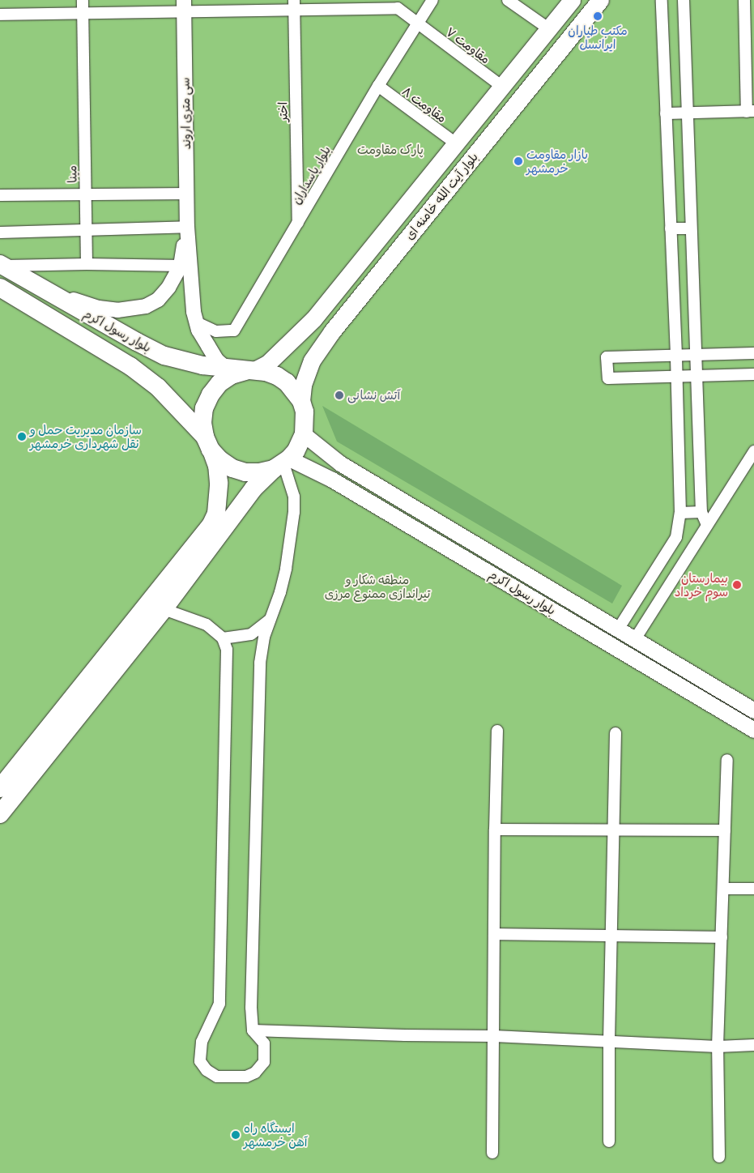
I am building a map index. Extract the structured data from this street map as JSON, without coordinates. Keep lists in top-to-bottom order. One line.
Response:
{"streets":{"highway":["بلوار رسول اکرم"],"main road":["بلوار آیت الله خامنه ای"],"street":["مقاومت ۷","مقاومت ۸","اختر","سی متری اروند","مینا","بلوار پاسداران"]},"crossings":[["مقاومت ۷","بلوار پاسداران"],["مقاومت ۷","بلوار آیت الله خامنه ای"],["مقاومت ۸","بلوار پاسداران"],["مقاومت ۸","بلوار آیت الله خامنه ای"],["اختر","بلوار پاسداران"],["بلوار آیت الله خامنه ای","بلوار رسول اکرم"]],"parks":["پارک مقاومت","منطقه شکار و تیراندازی ممنوع مرزی"],"places":["مكتب طياران ايرانسل","بازار مقاومت خرمشهر","آتش نشانی","سازمان مدیریت حمل و نقل شهرداری خرمشهر","بیمارستان سوم خرداد","ایستگاه راه آهن خرمشهر"]}
